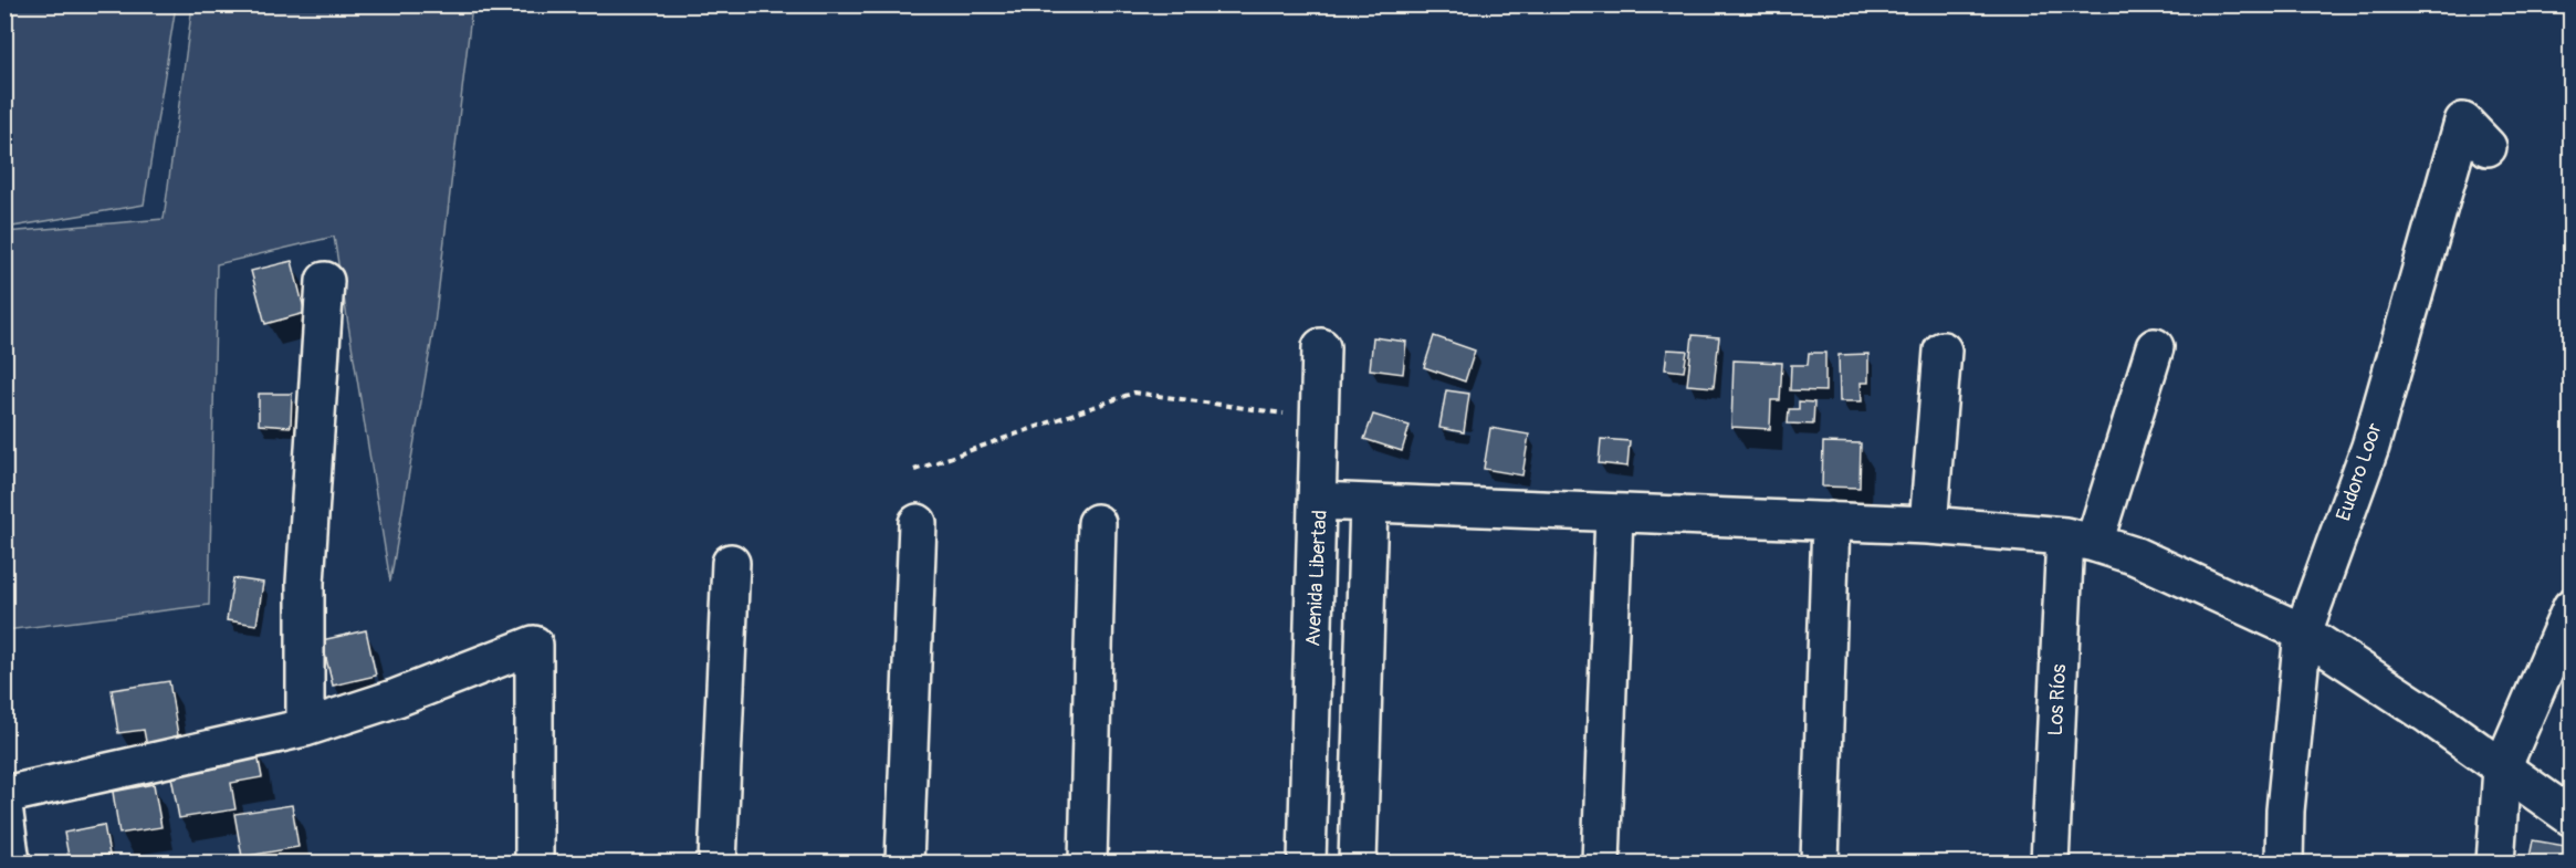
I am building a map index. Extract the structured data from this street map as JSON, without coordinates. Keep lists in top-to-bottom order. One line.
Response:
{"streets":{"street":["Eudoro Loor","Avenida Libertad","Los Ríos"]},"crossings":[["Eudoro Loor","Avenida Libertad"],["Avenida Libertad","Los Ríos"]]}
